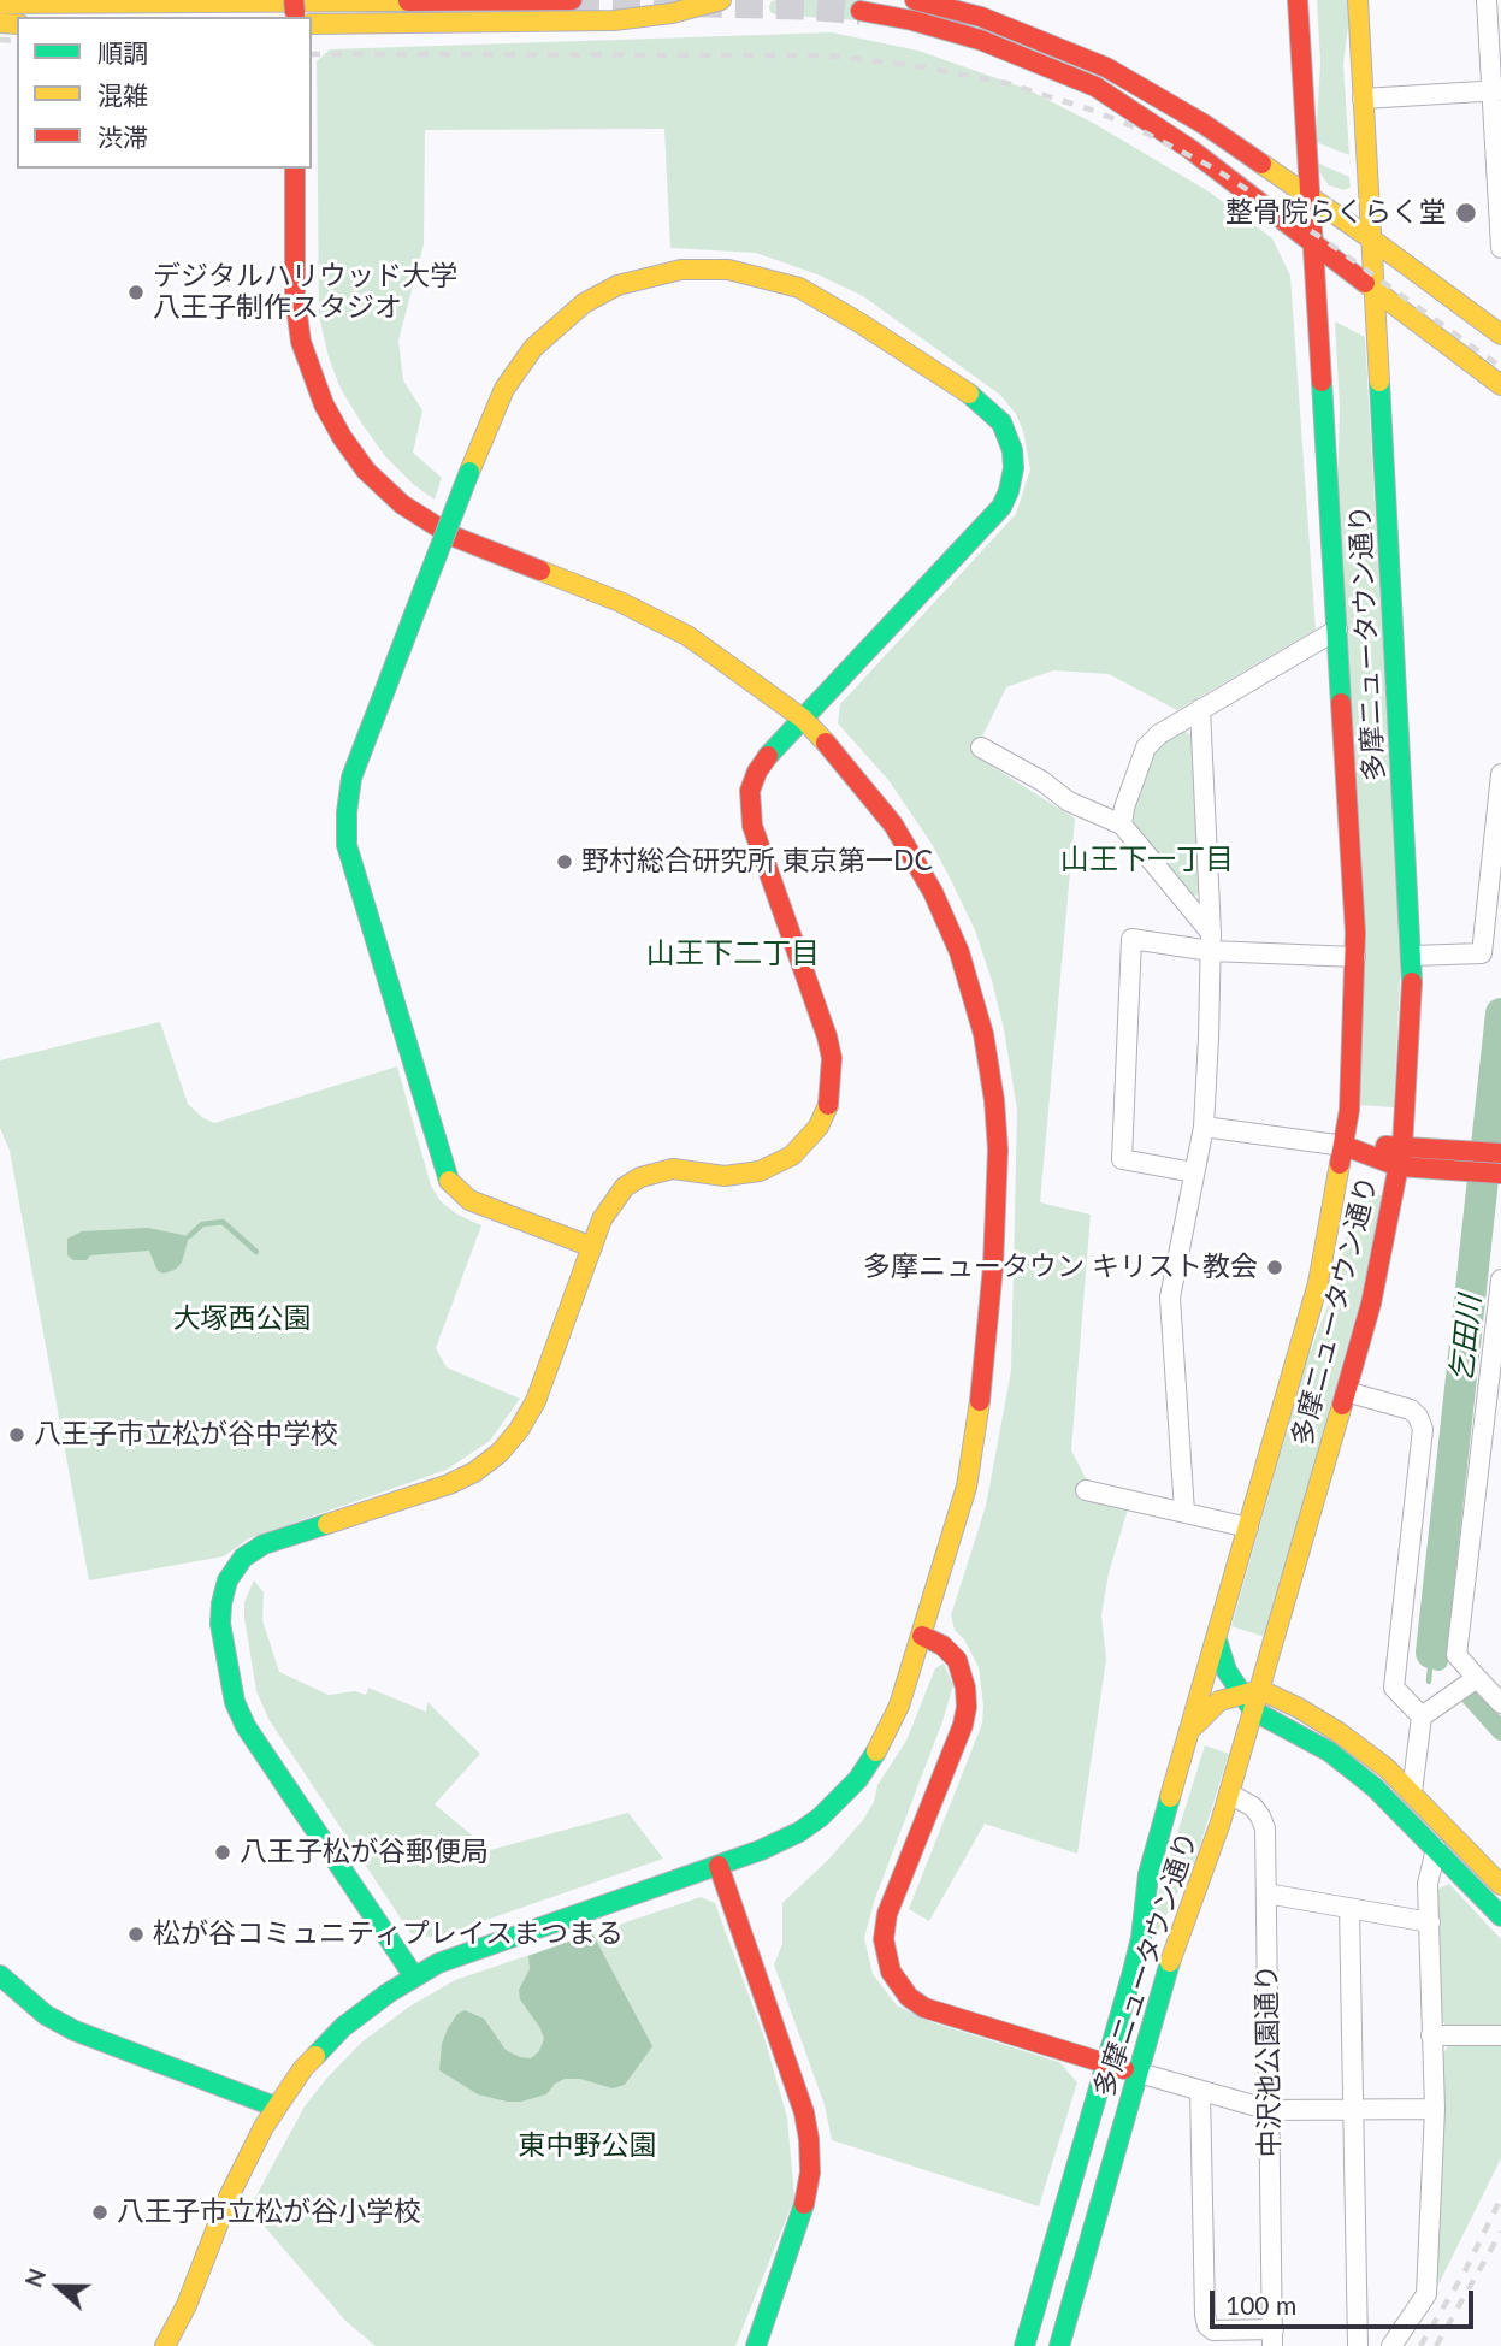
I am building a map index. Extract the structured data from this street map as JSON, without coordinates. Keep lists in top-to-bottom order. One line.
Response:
{"streets":{"street":["多摩ニュータウン通り","中沢池公園通り"]},"crossings":[["多摩ニュータウン通り","中沢池公園通り"]],"districts":["山王下一丁目","山王下二丁目"],"water":["乞田川"],"parks":["大塚西公園","東中野公園"],"places":["整骨院らくらく堂","デジタルハリウッド大学 八王子制作スタジオ","野村総合研究所 東京第一DC","多摩ニュータウン キリスト教会","八王子市立松が谷中学校","八王子松が谷郵便局","松が谷コミュニティプレイスまつまる","八王子市立松が谷小学校"],"legend":["順調","混雑","渋滞"],"scale_bar":"100 m","north":"left"}
